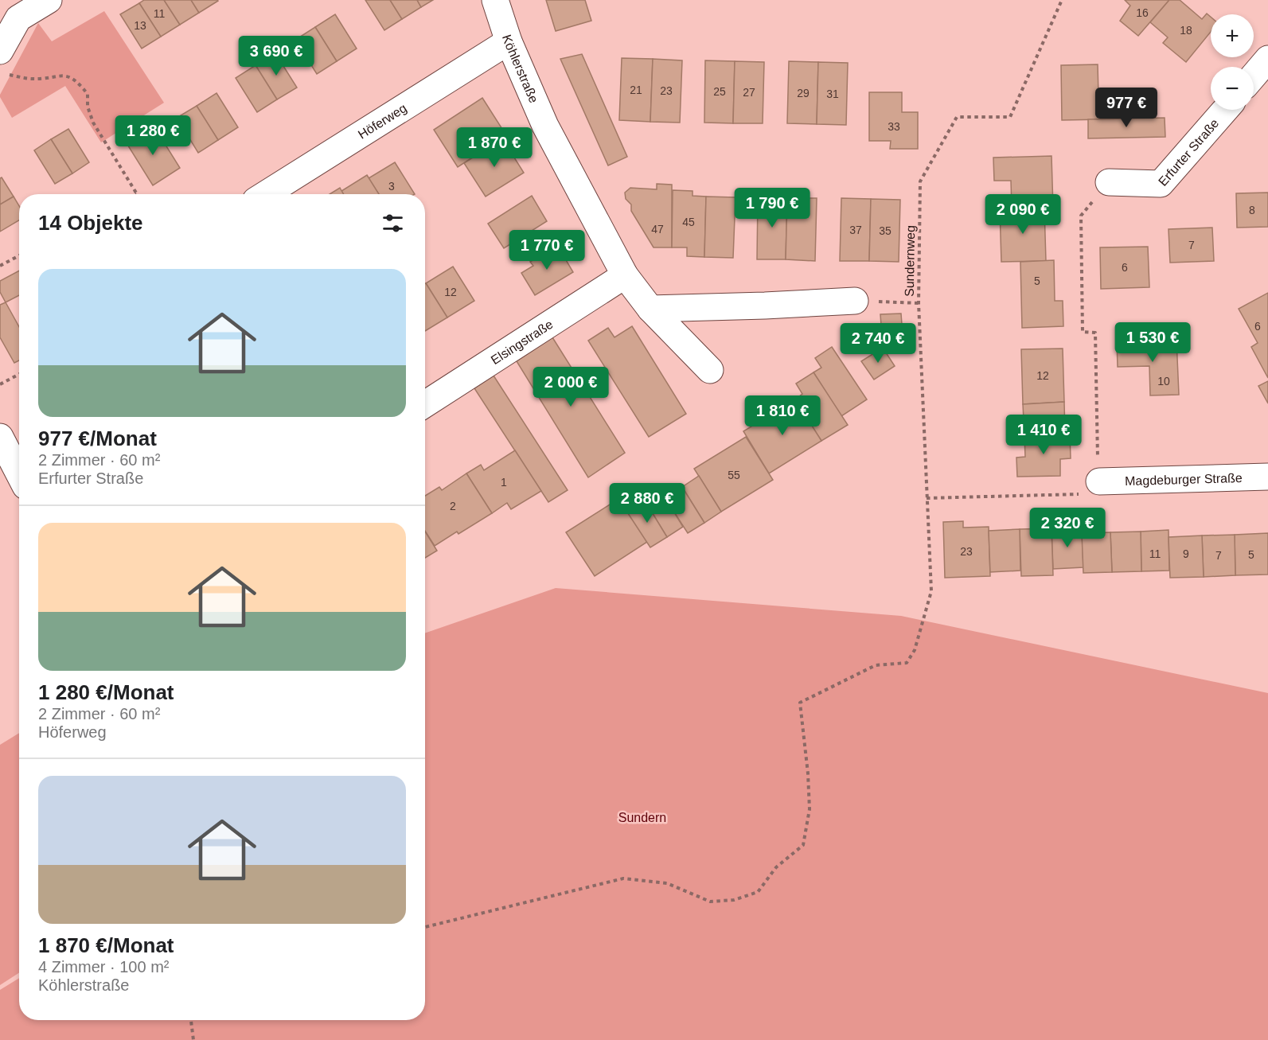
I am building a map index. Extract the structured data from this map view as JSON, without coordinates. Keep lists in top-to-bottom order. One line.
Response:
{"streets":{"street":["Köhlerstraße","Höferweg","Erfurter Straße","Elsingstraße","Magdeburger Straße"],"path":["Sundernweg"]},"crossings":[["Köhlerstraße","Höferweg"],["Köhlerstraße","Elsingstraße"]],"parks":["Sundern"],"house_numbers":["16","11","13","18","21","23","25","27","29","31","33","3","8","45","47","37","35","7","6","5","12","6","12","10","55","1","2","23","11","9","5","7"],"page":{"map_buttons":["+","−"],"price":["3 690 €","977 €","1 280 €","1 870 €","1 790 €","2 090 €","1 770 €","1 530 €","2 740 €","2 000 €","1 810 €","1 410 €","2 880 €","2 320 €"],"heading":"14 Objekte","list":[{"name":"977 €/Monat","note":"2 Zimmer · 60 m² · Erfurter Straße"},{"name":"1 280 €/Monat","note":"2 Zimmer · 60 m² · Höferweg"},{"name":"1 870 €/Monat","note":"4 Zimmer · 100 m² · Köhlerstraße"}]}}
